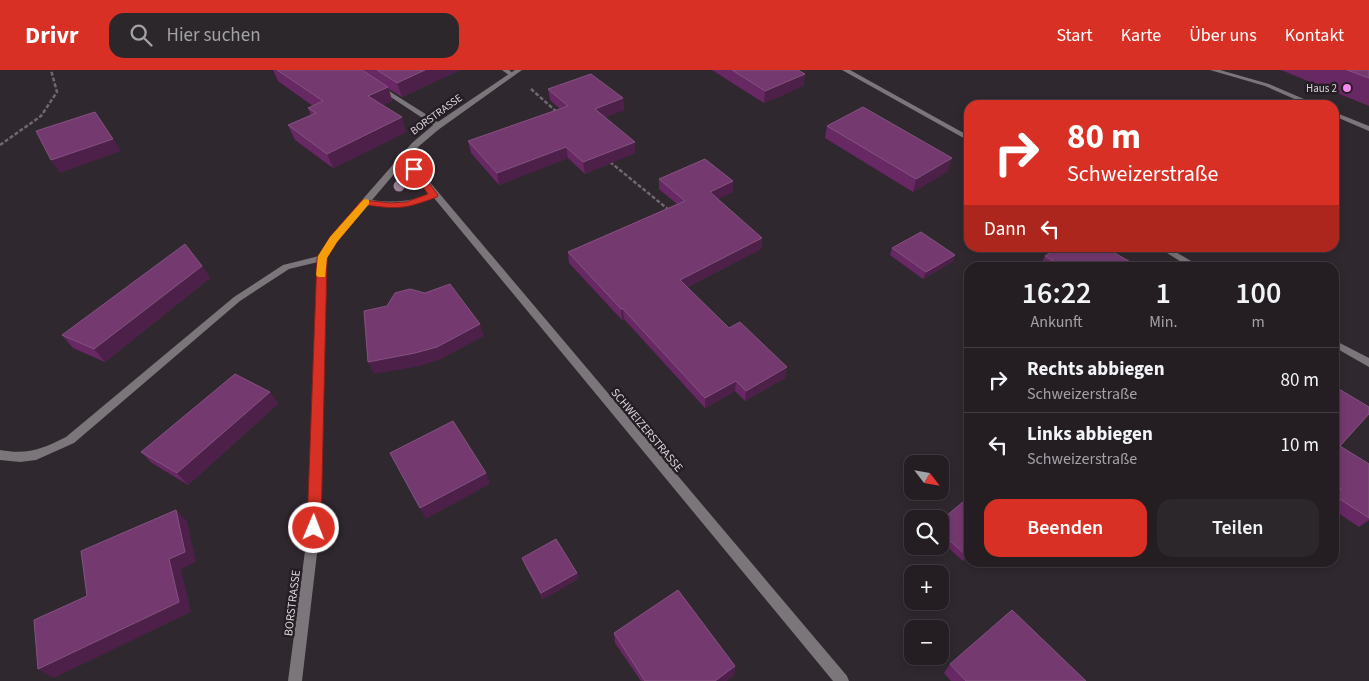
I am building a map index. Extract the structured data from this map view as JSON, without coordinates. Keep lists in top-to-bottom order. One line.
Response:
{"streets":{"street":["BORSTRASSE","SCHWEIZERSTRASSE"]},"crossings":[["BORSTRASSE","SCHWEIZERSTRASSE"]],"places":["Haus 2"],"north":"bottom right","page":{"header":"Drivr","search":"Hier suchen","nav":["Start","Karte","Über uns","Kontakt"],"turn":["80 m","Schweizerstraße"],"then":"Dann","eta":["16:22","Ankunft","1","Min.","100","m"],"list":[{"name":"Rechts abbiegen","note":"Schweizerstraße","value":"80 m"},{"name":"Links abbiegen","note":"Schweizerstraße","value":"10 m"}],"map_buttons":["+","−"],"buttons":["Beenden","Teilen"]}}
